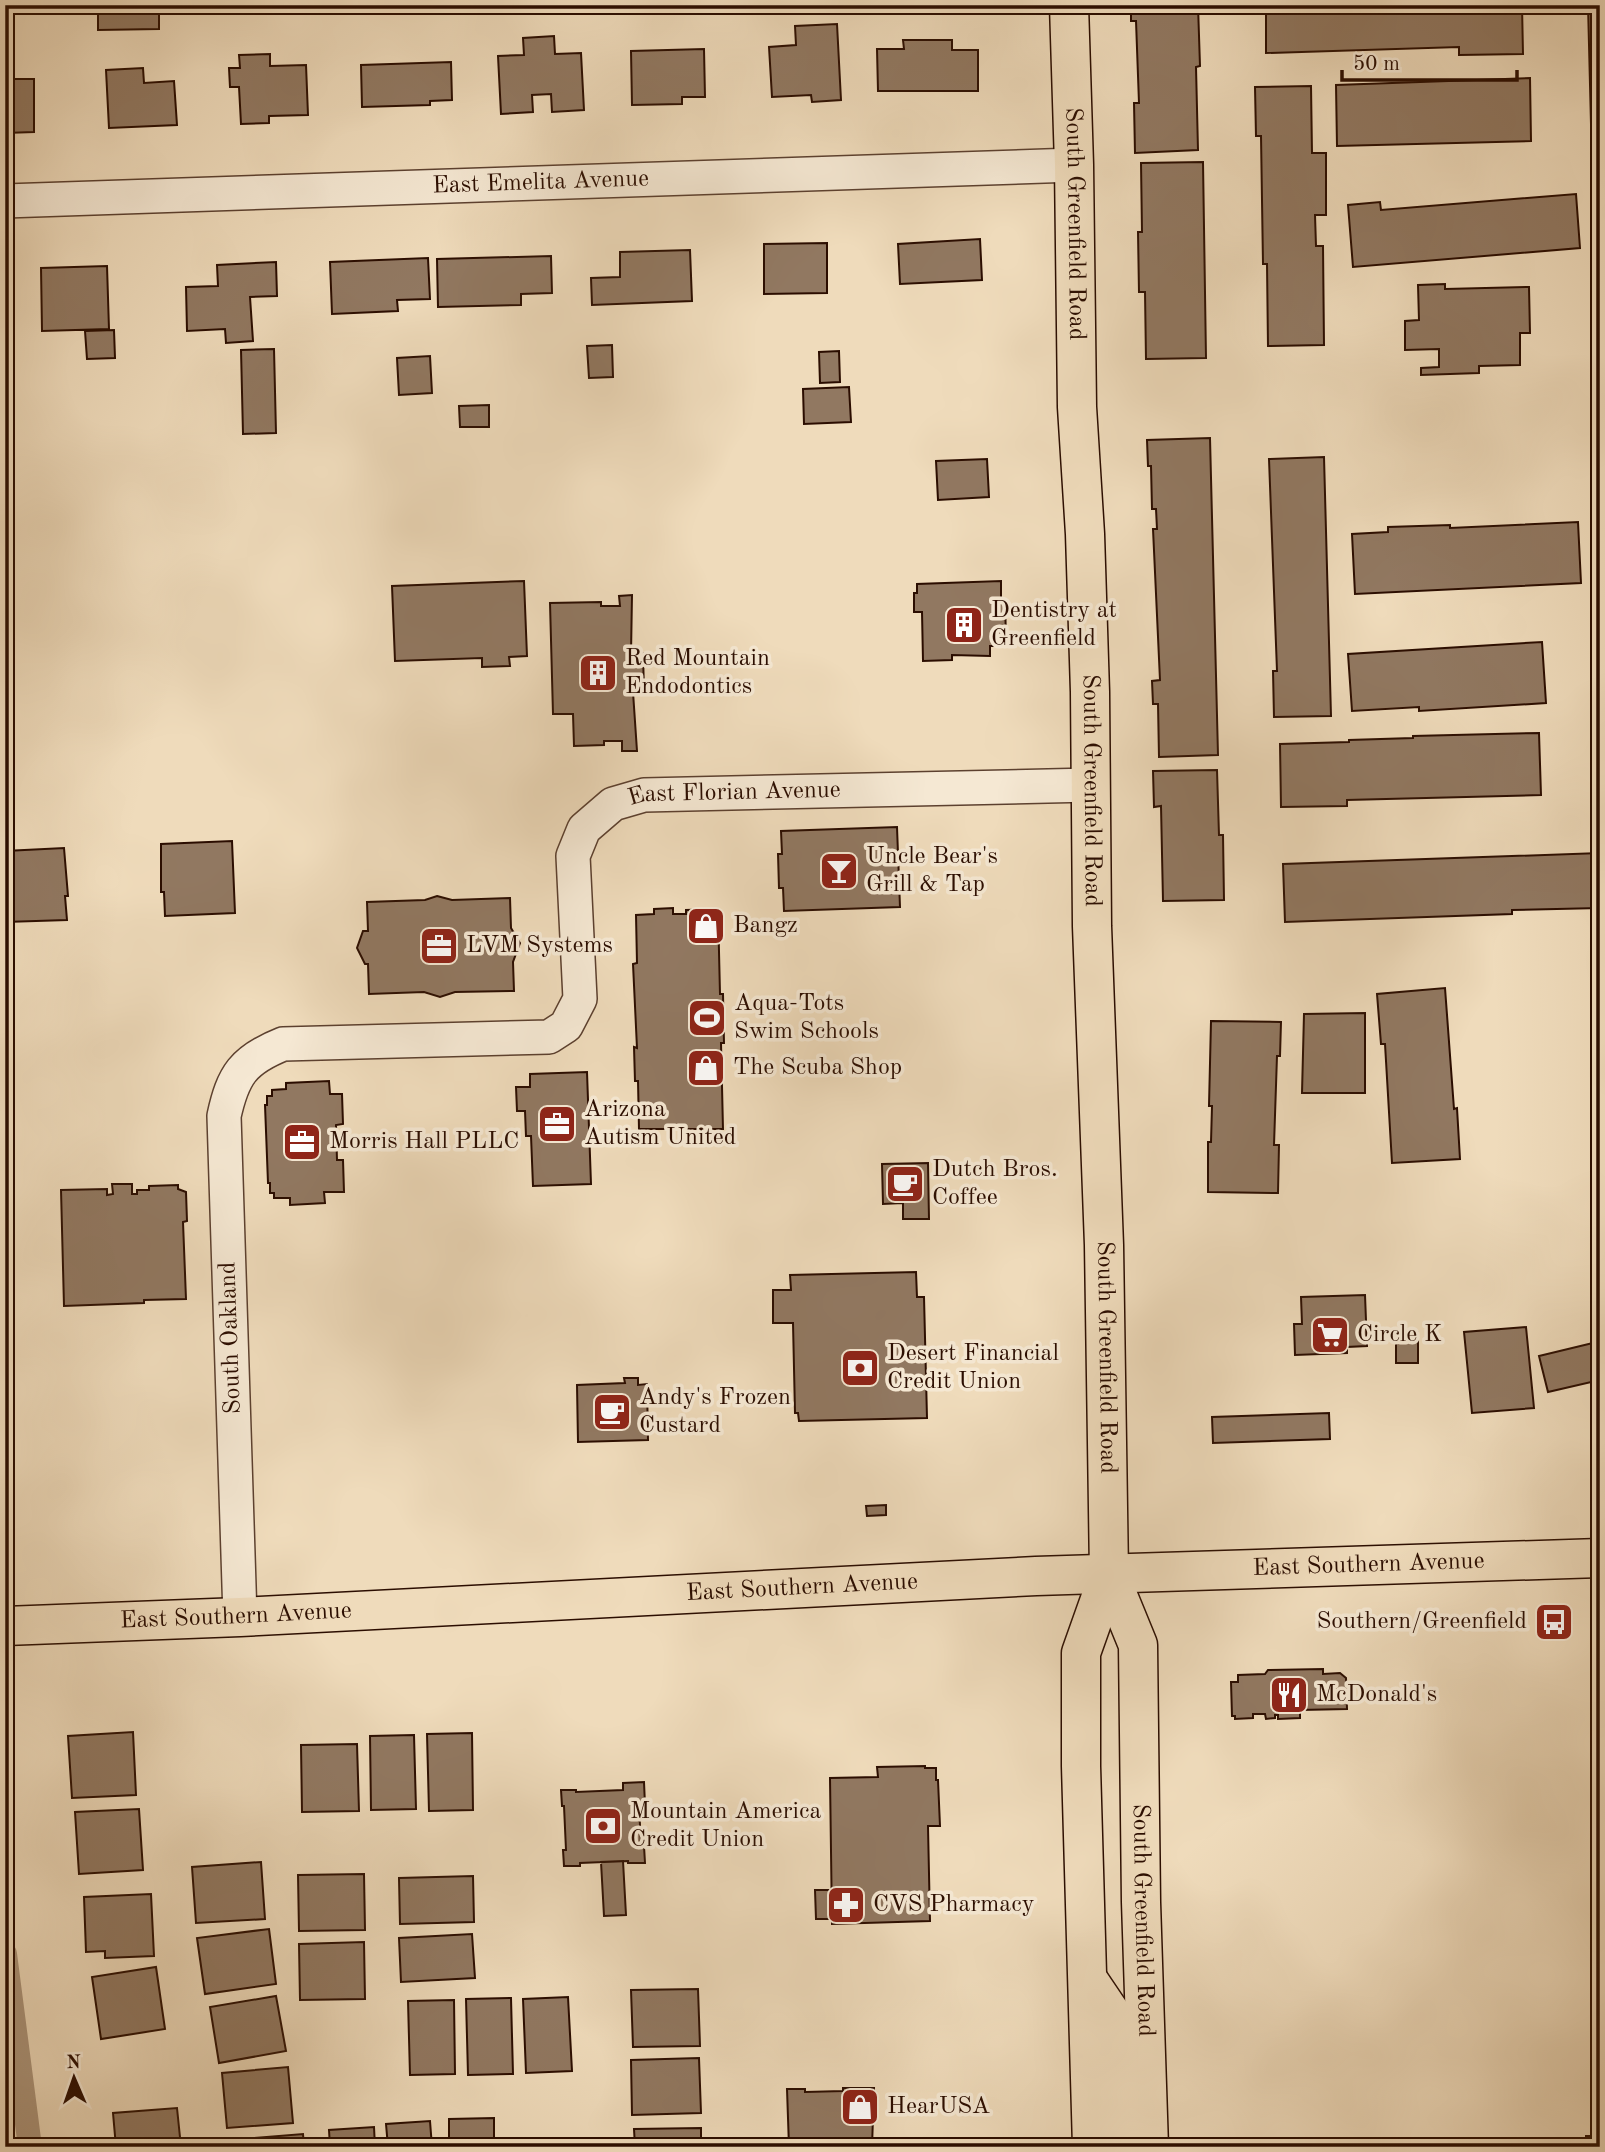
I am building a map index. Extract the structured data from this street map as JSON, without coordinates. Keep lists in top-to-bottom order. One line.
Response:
{"streets":{"main road":["South Greenfield Road","East Southern Avenue"],"street":["East Emelita Avenue","East Florian Avenue","South Oakland"]},"crossings":[["East Emelita Avenue","South Greenfield Road"],["South Greenfield Road","East Florian Avenue"],["South Greenfield Road","East Southern Avenue"],["East Florian Avenue","South Oakland"],["South Oakland","East Southern Avenue"]],"places":{"building":["Dentistry at Greenfield","Red Mountain Endodontics"],"bar":["Uncle Bear's Grill & Tap"],"shop":["Bangz","The Scuba Shop","HearUSA"],"office":["LVM Systems","Arizona Autism United","Morris Hall PLLC"],"sports":["Aqua-Tots Swim Schools"],"cafe":["Dutch Bros. Coffee","Andy's Frozen Custard"],"supermarket":["Circle K"],"bank":["Desert Financial Credit Union","Mountain America Credit Union"],"bus stop":["Southern/Greenfield"],"restaurant":["McDonald's"],"pharmacy":["CVS Pharmacy"]},"scale_bar":"50 m","north":"top"}
